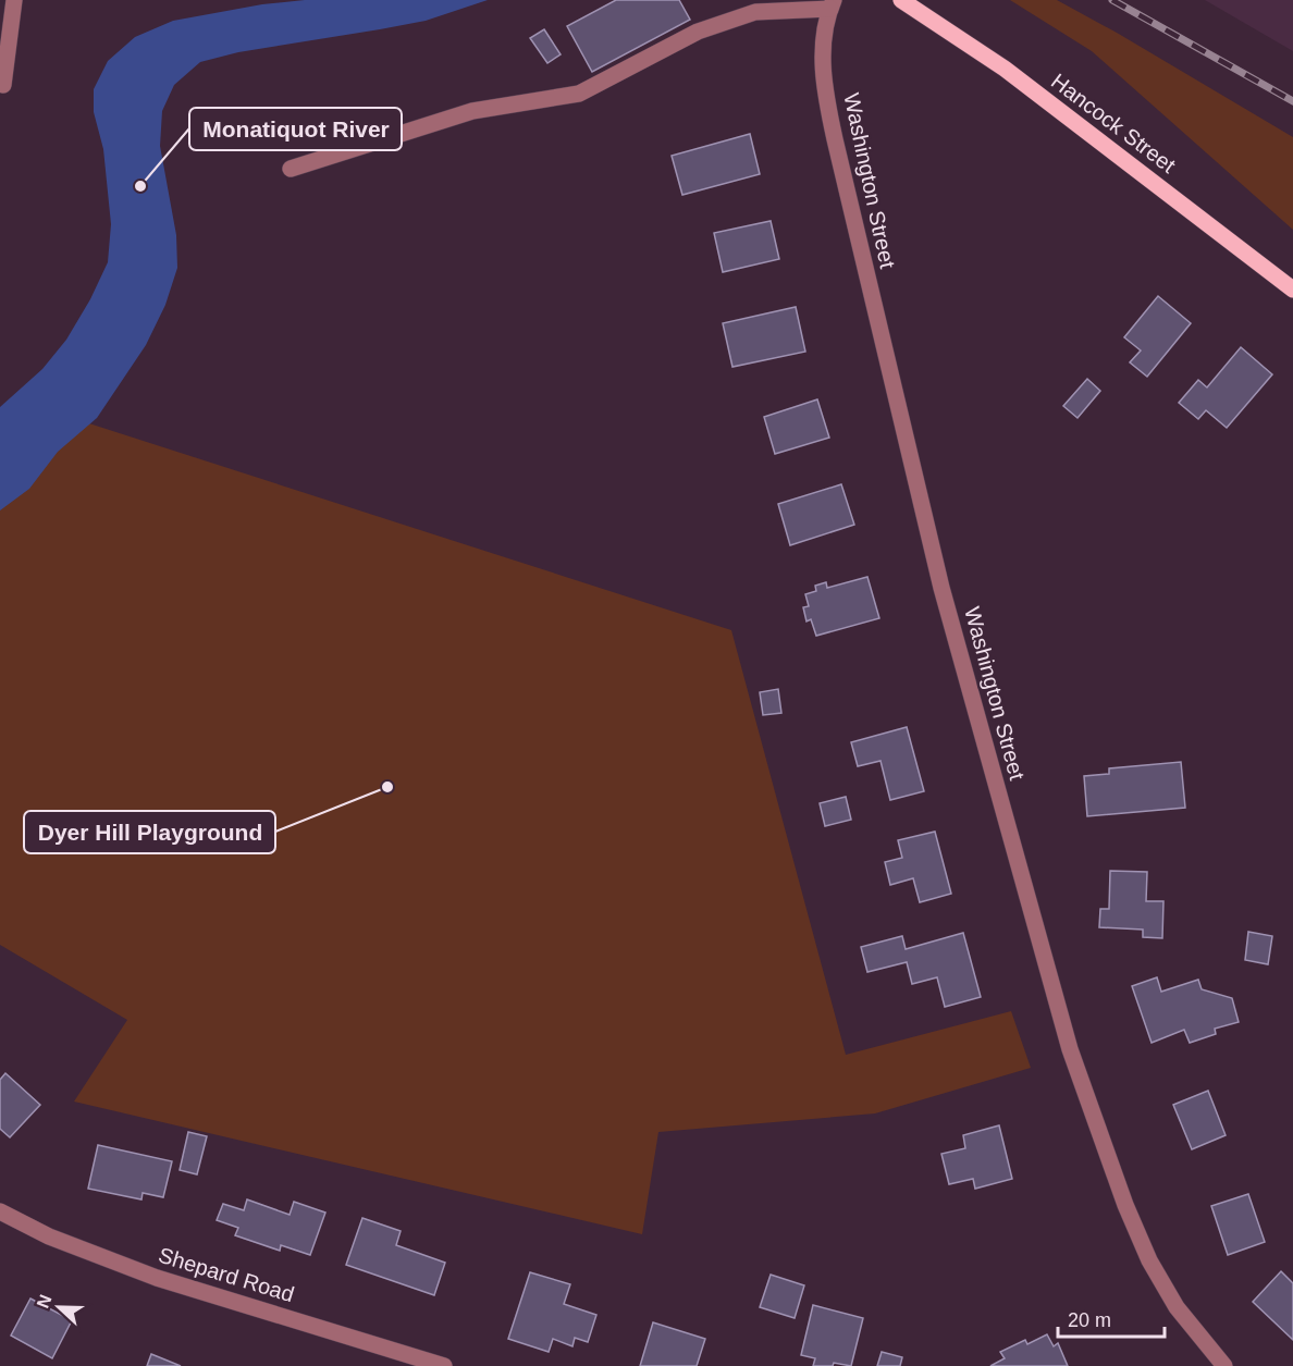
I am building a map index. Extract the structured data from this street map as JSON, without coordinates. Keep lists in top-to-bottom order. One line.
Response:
{"streets":{"main road":["Hancock Street"],"street":["Washington Street","Shepard Road"]},"places":["Monatiquot River","Dyer Hill Playground"],"scale_bar":"20 m","north":"left"}
